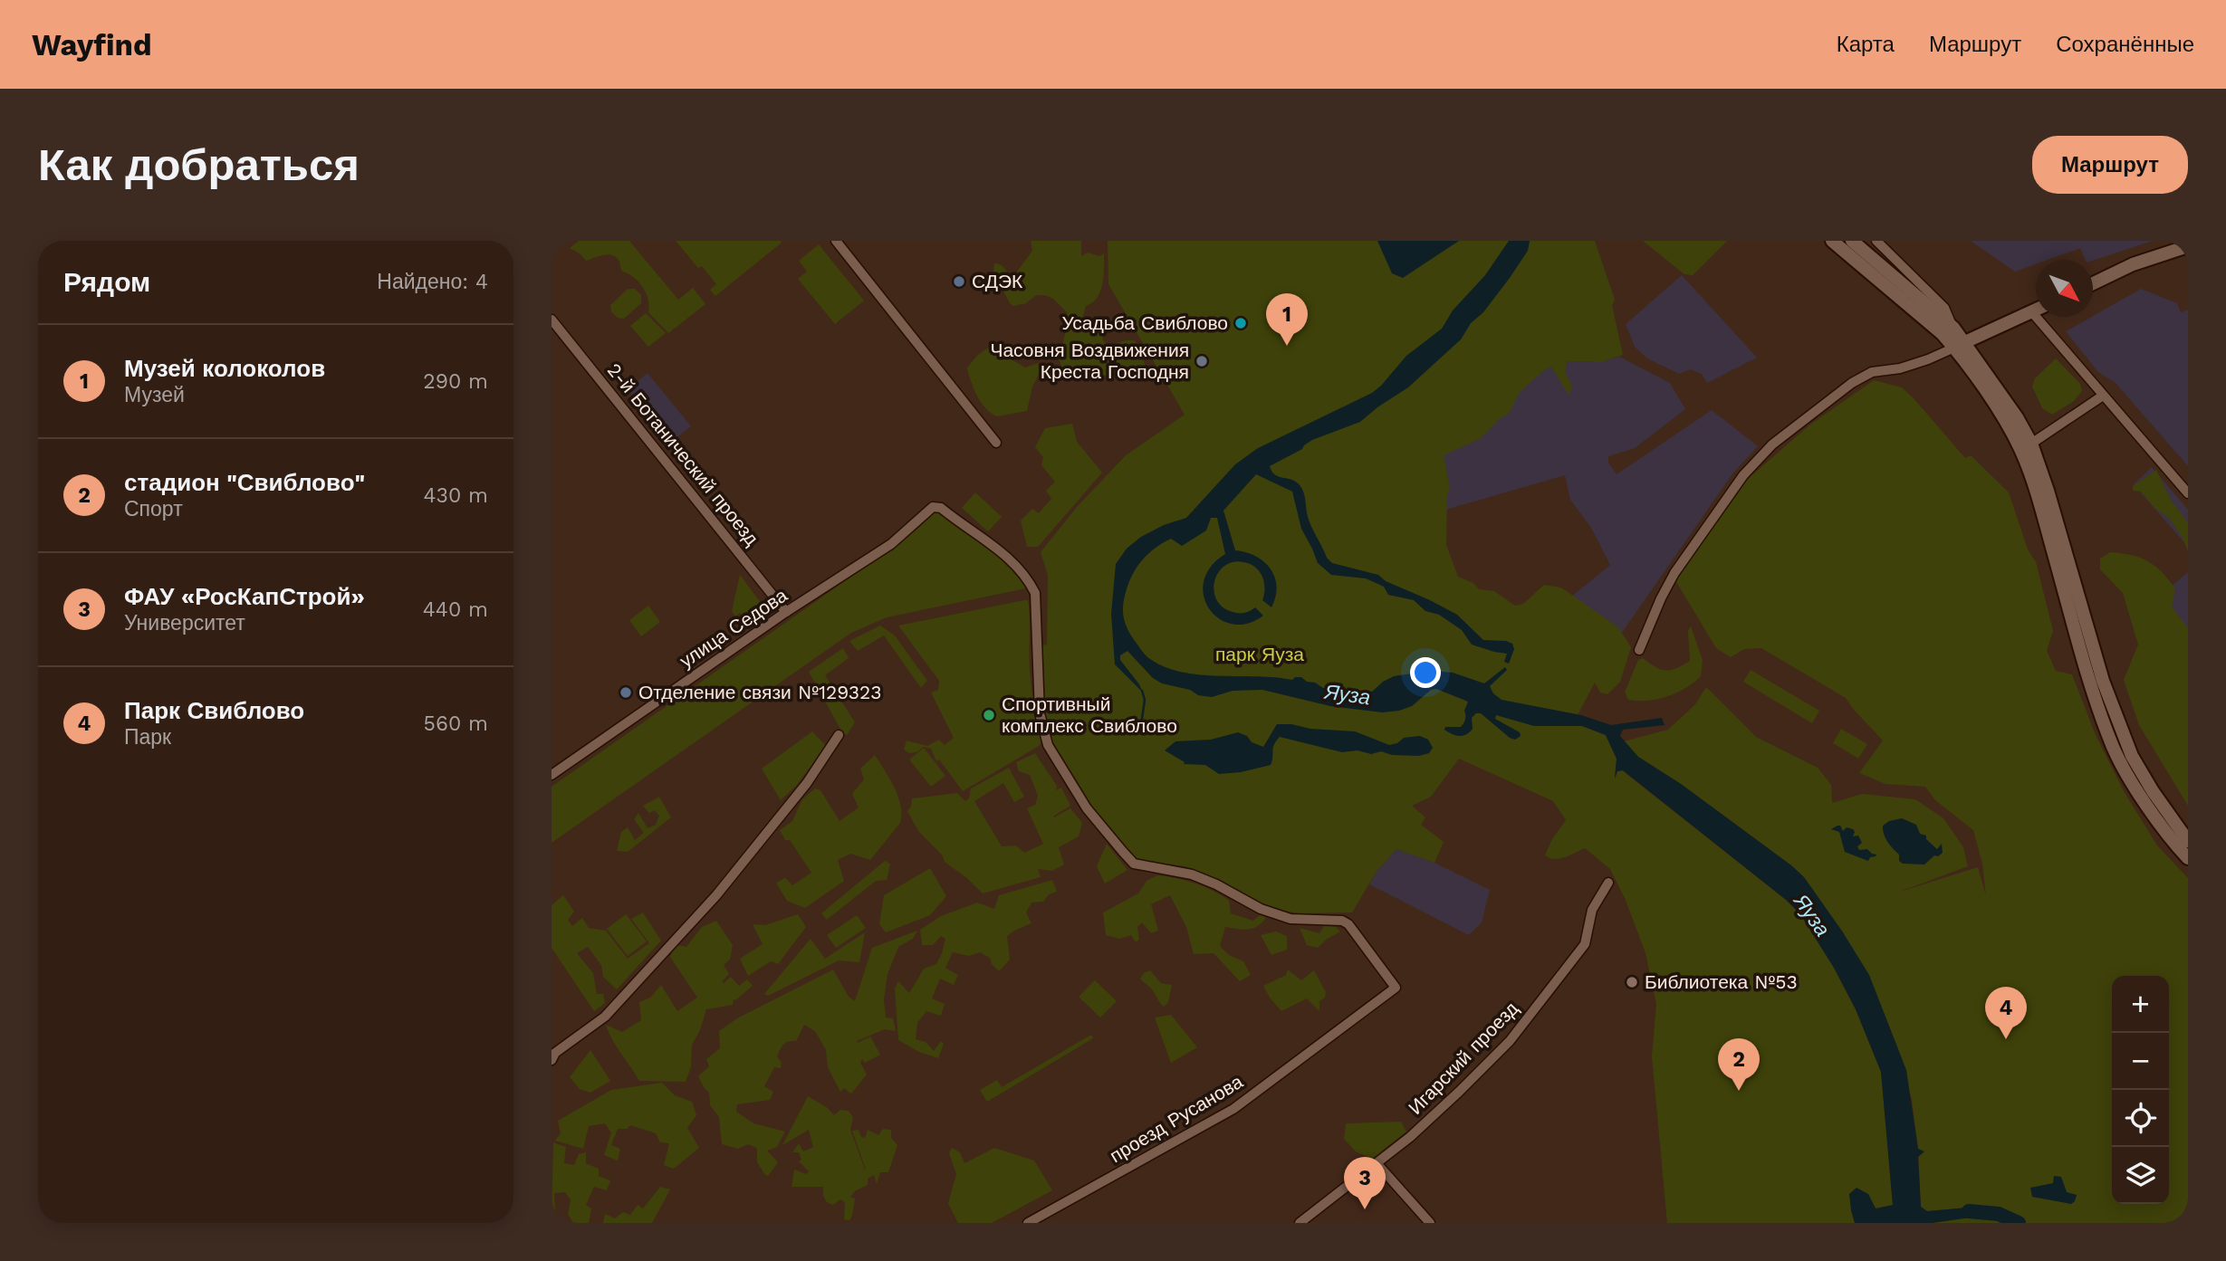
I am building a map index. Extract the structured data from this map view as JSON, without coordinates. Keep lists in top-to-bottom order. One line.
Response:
{"streets":{"street":["2-й Ботанический проезд","улица Седова","Игарский проезд","проезд Русанова"]},"crossings":[["2-й Ботанический проезд","улица Седова"],["улица Седова","проезд Русанова"]],"water":["Яуза"],"parks":["парк Яуза"],"places":["СДЭК","Усадьба Свиблово","Часовня Воздвижения Креста Господня","Отделение связи №129323","Спортивный комплекс Свиблово","Библиотека №53"],"north":"bottom right","page":{"header":"Wayfind","nav":["Карта","Маршрут","Сохранённые"],"buttons":"Маршрут","title":"Как добраться","heading":["Рядом","Найдено: 4"],"pins":["1","4","2","3"],"list":[{"mark":"1","name":"Музей колоколов","note":"Музей","value":"290 m"},{"mark":"2","name":"стадион \"Свиблово\"","note":"Спорт","value":"430 m"},{"mark":"3","name":"ФАУ «РосКапСтрой»","note":"Университет","value":"440 m"},{"mark":"4","name":"Парк Свиблово","note":"Парк","value":"560 m"}],"map_buttons":["+","−"]}}
